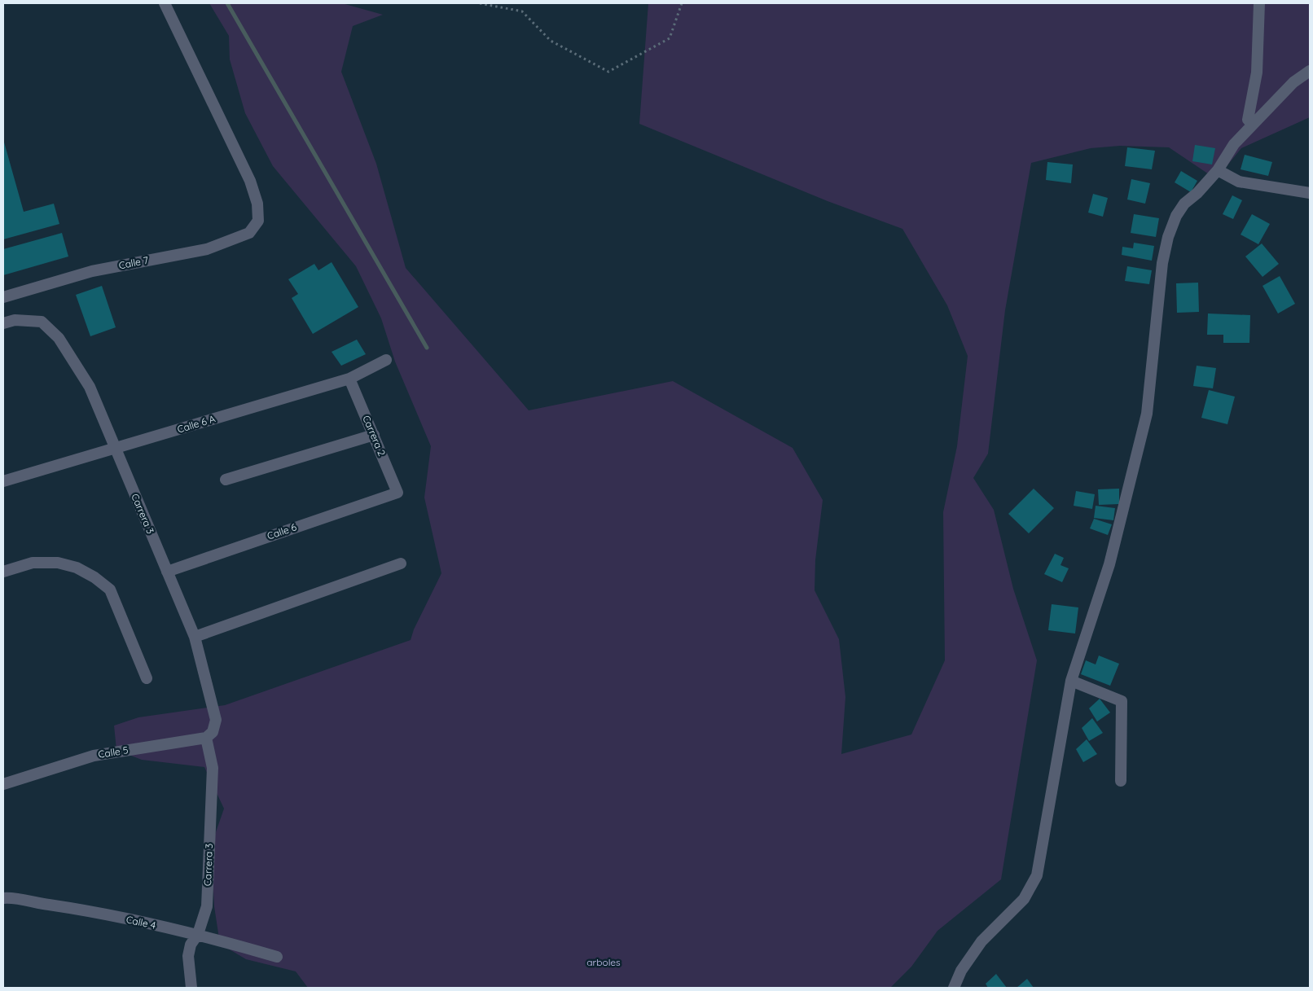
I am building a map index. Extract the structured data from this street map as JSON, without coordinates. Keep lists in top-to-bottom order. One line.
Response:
{"streets":{"street":["Calle 7","Calle 6 A","Carrera 2","Carrera 3","Calle 6","Calle 5","Calle 4"]},"crossings":[["Calle 6 A","Carrera 2"],["Calle 6 A","Carrera 3"],["Carrera 2","Calle 6"],["Carrera 3","Calle 6"],["Carrera 3","Calle 5"],["Carrera 3","Calle 4"]],"parks":["arboles"]}
